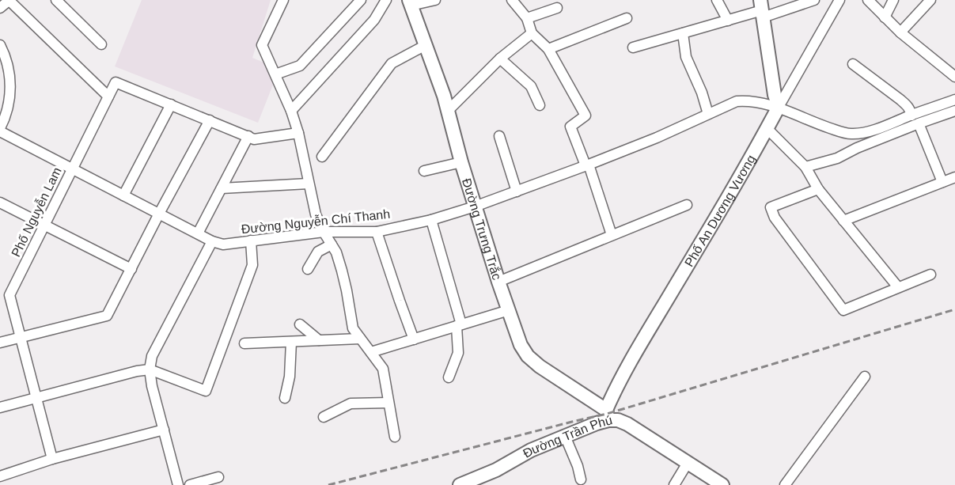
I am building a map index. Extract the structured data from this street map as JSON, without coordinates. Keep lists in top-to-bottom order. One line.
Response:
{"streets":{"street":["Phố An Dương Vương","Phố Nguyễn Lam","Đường Nguyễn Chí Thanh","Đường Trưng Trắc","Đường Trần Phú"]},"crossings":[["Phố An Dương Vương","Đường Nguyễn Chí Thanh"],["Phố An Dương Vương","Đường Trưng Trắc"],["Phố An Dương Vương","Đường Trần Phú"],["Phố Nguyễn Lam","Đường Nguyễn Chí Thanh"],["Đường Nguyễn Chí Thanh","Đường Trưng Trắc"],["Đường Trưng Trắc","Đường Trần Phú"]]}
